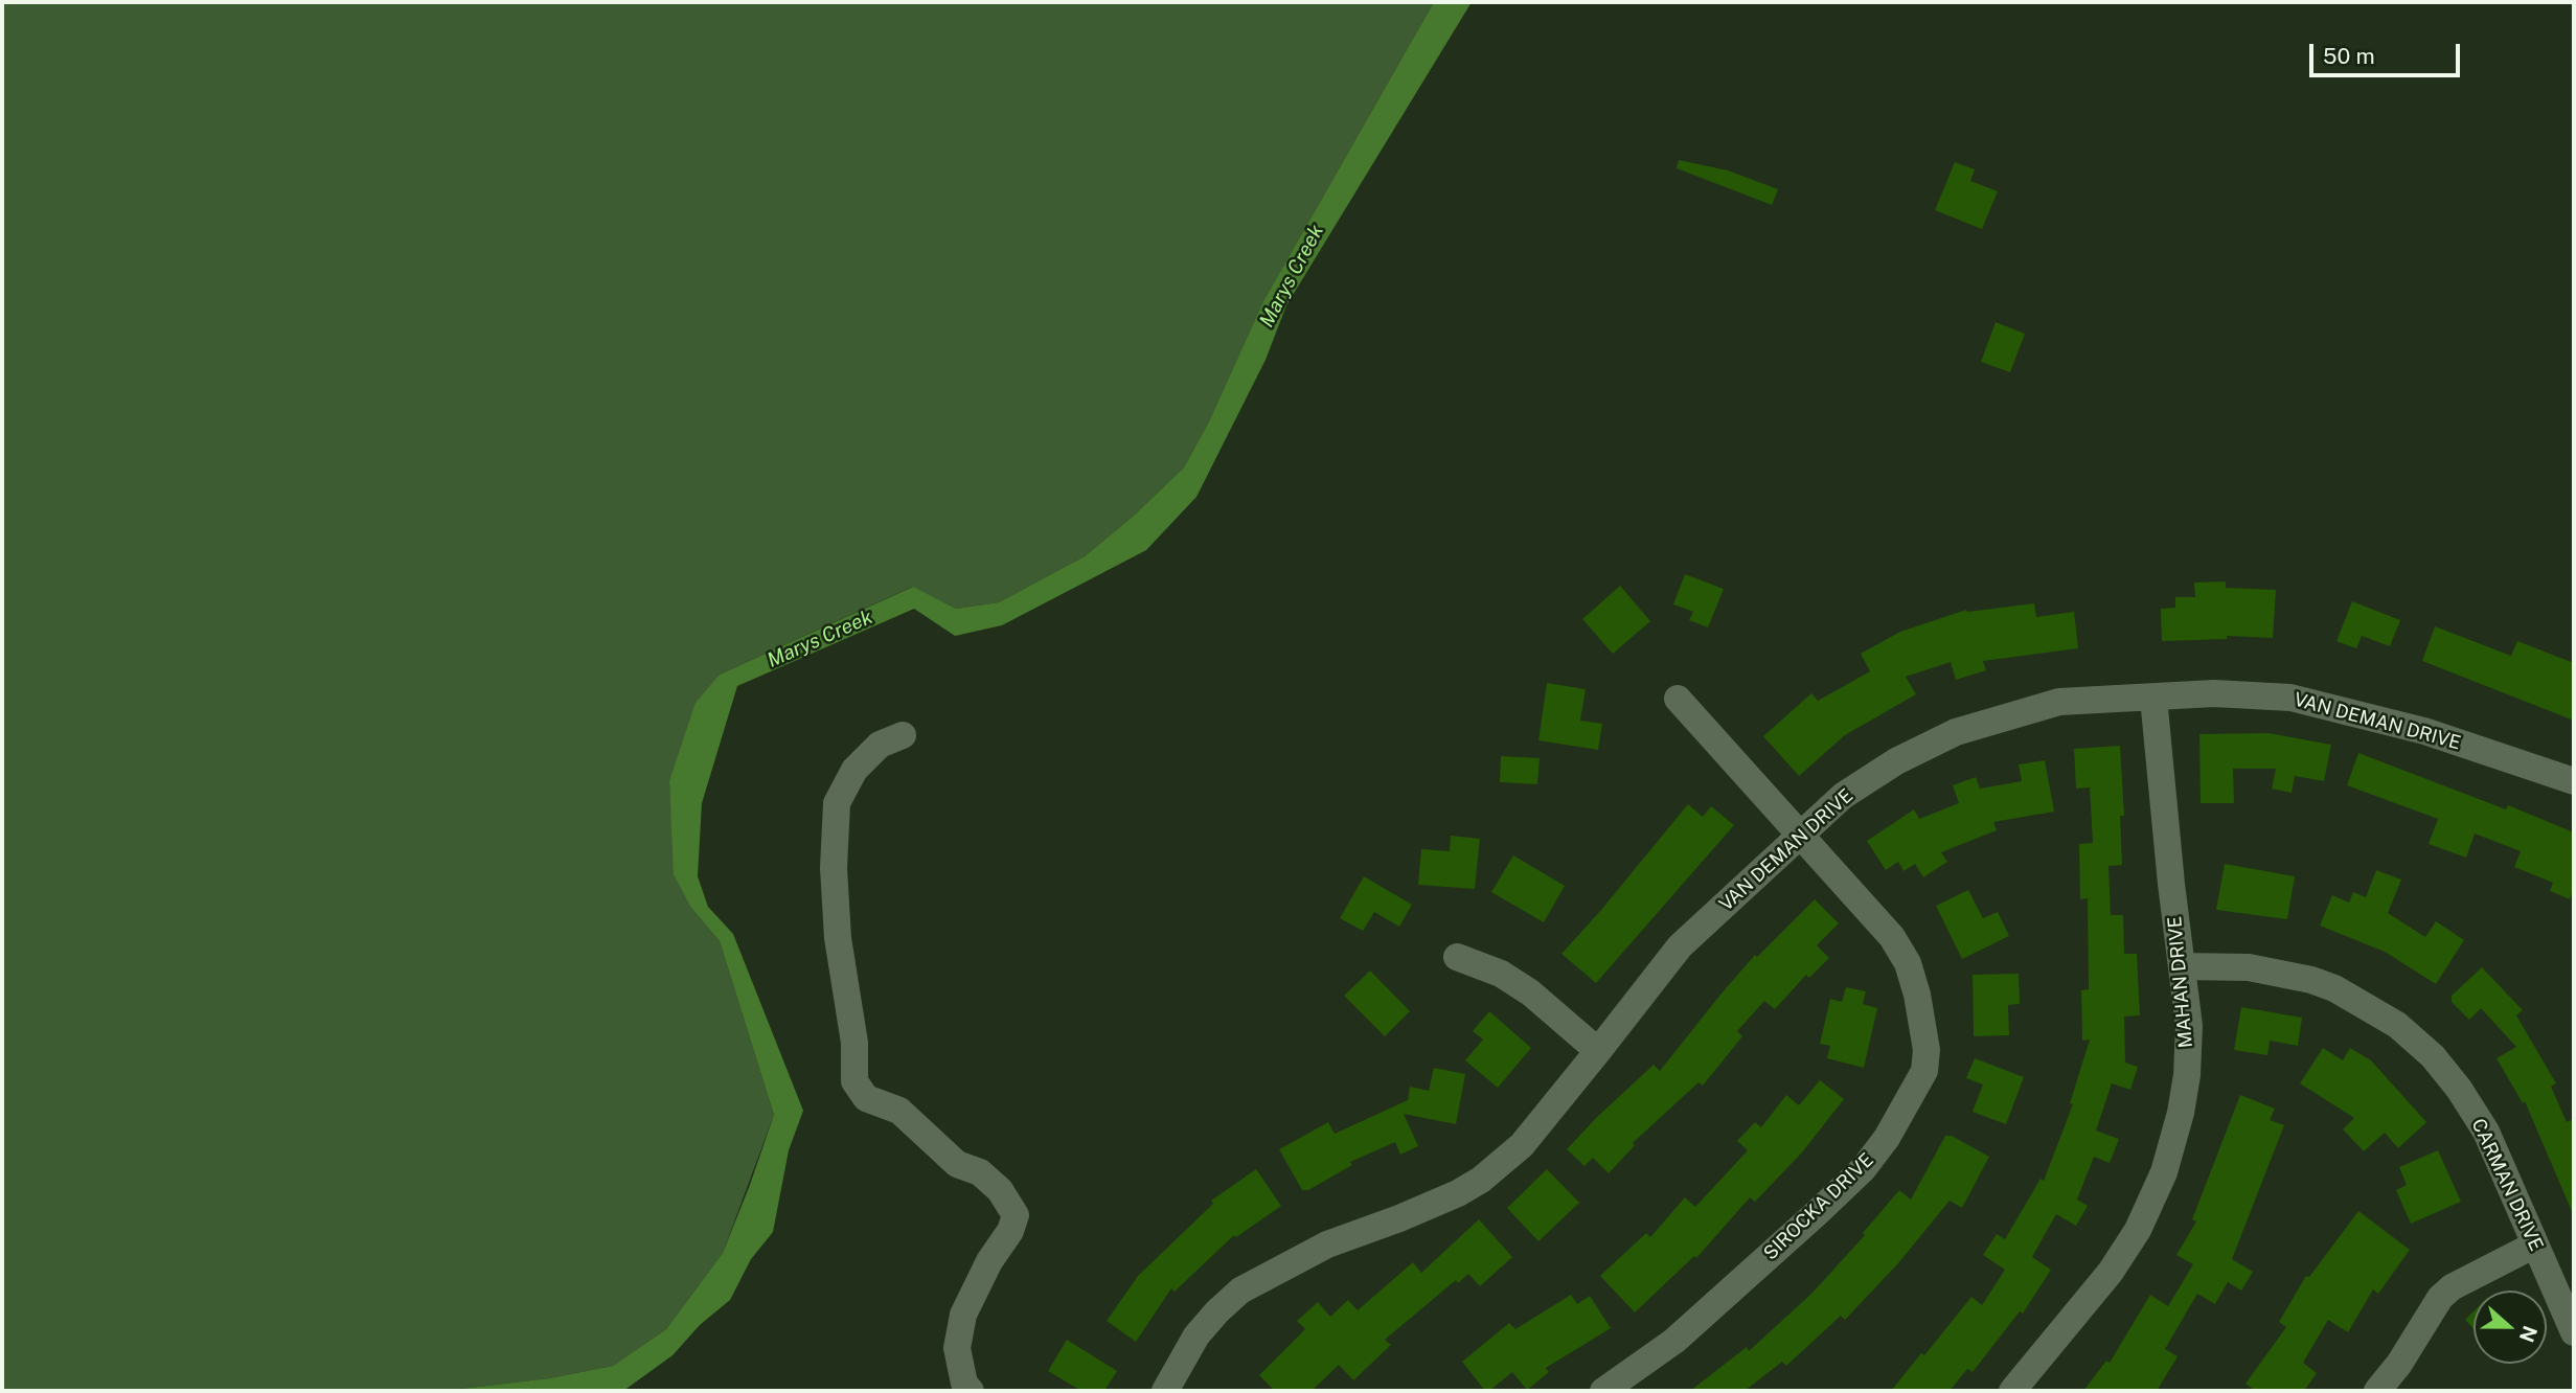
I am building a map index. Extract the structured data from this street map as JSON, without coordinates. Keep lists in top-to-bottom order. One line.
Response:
{"streets":{"street":["VAN DEMAN DRIVE","MAHAN DRIVE","CARMAN DRIVE","SIROCKA DRIVE"]},"crossings":[["VAN DEMAN DRIVE","MAHAN DRIVE"],["VAN DEMAN DRIVE","SIROCKA DRIVE"],["MAHAN DRIVE","CARMAN DRIVE"]],"water":["Marys Creek"],"scale_bar":"50 m","north":"right"}
